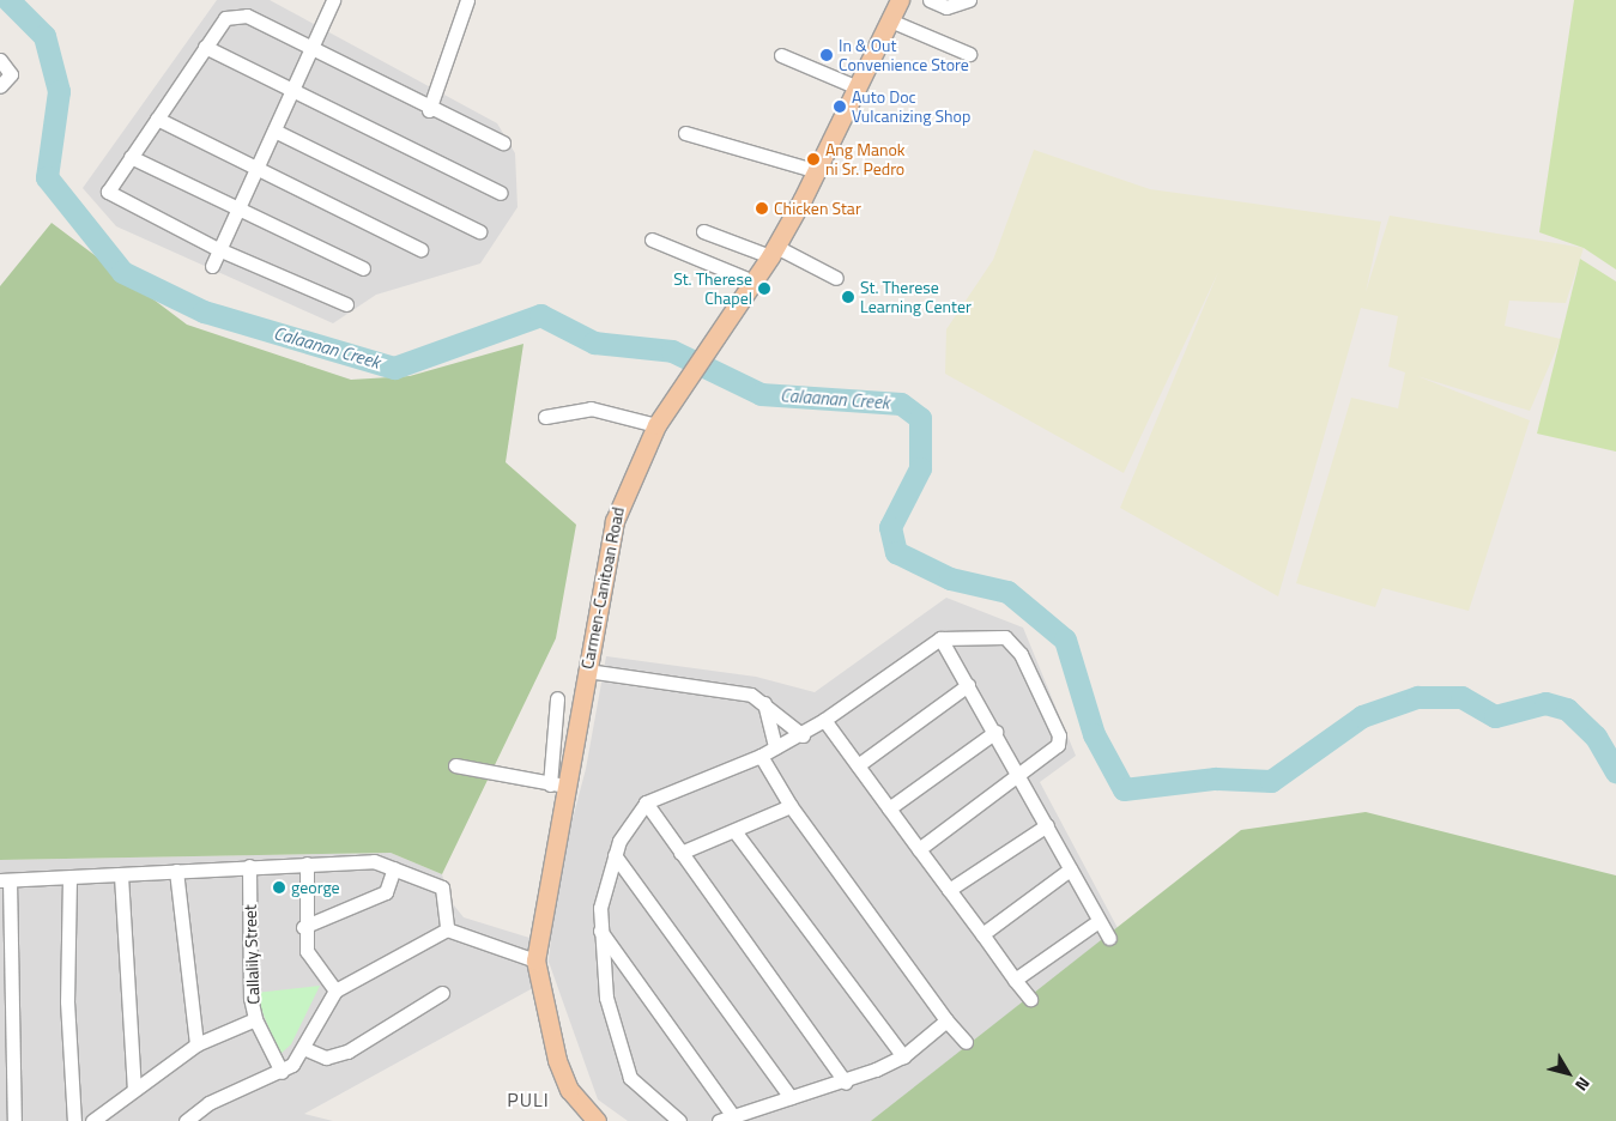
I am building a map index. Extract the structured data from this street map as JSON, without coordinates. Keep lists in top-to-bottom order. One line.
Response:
{"streets":{"main road":["Carmen-Canitoan Road"],"street":["Callalily Street"]},"districts":["PULI"],"water":["Calaanan Creek"],"places":["In & Out Convenience Store","Auto Doc Vulcanizing Shop","Ang Manok ni Sr. Pedro","Chicken Star","St. Therese Chapel","St. Therese Learning Center","george"],"north":"bottom right"}
